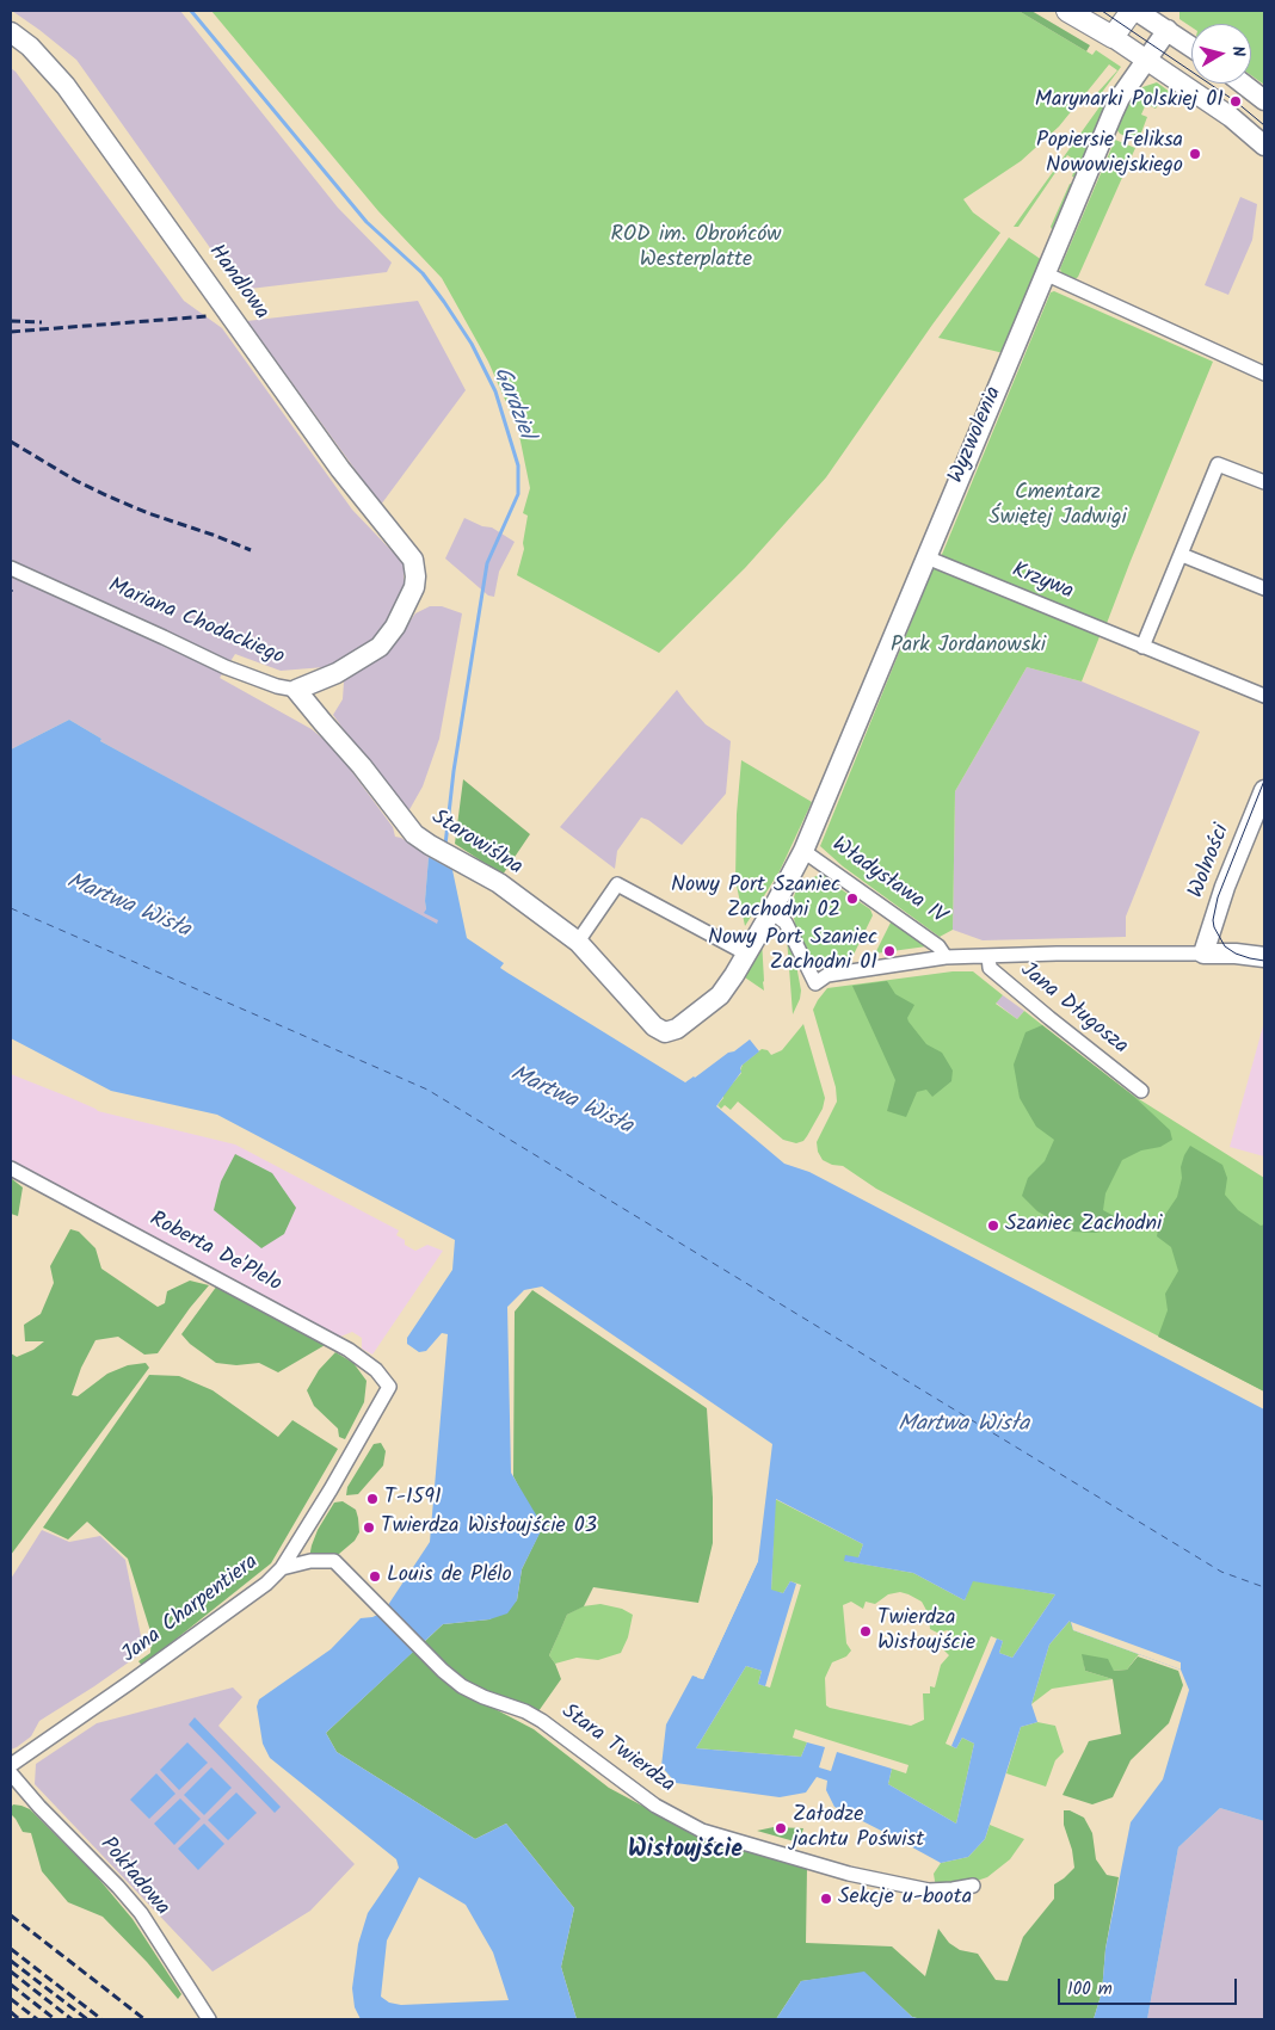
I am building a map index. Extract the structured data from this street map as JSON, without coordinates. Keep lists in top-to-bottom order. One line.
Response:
{"streets":{"street":["Handlowa","Wyzwolenia","Krzywa","Mariana Chodackiego","Starowiślna","Wolności","Władysława IV","Jana Długosza","Roberta De'Plelo","Jana Charpentiera","Stara Twierdza","Pokładowa"]},"crossings":[["Handlowa","Mariana Chodackiego"],["Wyzwolenia","Krzywa"],["Wyzwolenia","Władysława IV"],["Mariana Chodackiego","Starowiślna"],["Starowiślna","Władysława IV"],["Wolności","Władysława IV"],["Władysława IV","Jana Długosza"],["Roberta De'Plelo","Jana Charpentiera"],["Jana Charpentiera","Stara Twierdza"]],"districts":["Wisłoujście"],"water":["Gardziel","Martwa Wisła"],"parks":["ROD im. Obrońców Westerplatte","Cmentarz Świętej Jadwigi","Park Jordanowski"],"places":["Marynarki Polskiej 01","Popiersie Feliksa Nowowiejskiego","Nowy Port Szaniec Zachodni 02","Nowy Port Szaniec Zachodni 01","Szaniec Zachodni","T-1591","Twierdza Wisłoujście 03","Louis de Plélo","Twierdza Wisłoujście","Załodze jachtu Poświst","Sekcje u-boota"],"scale_bar":"100 m","north":"right"}
